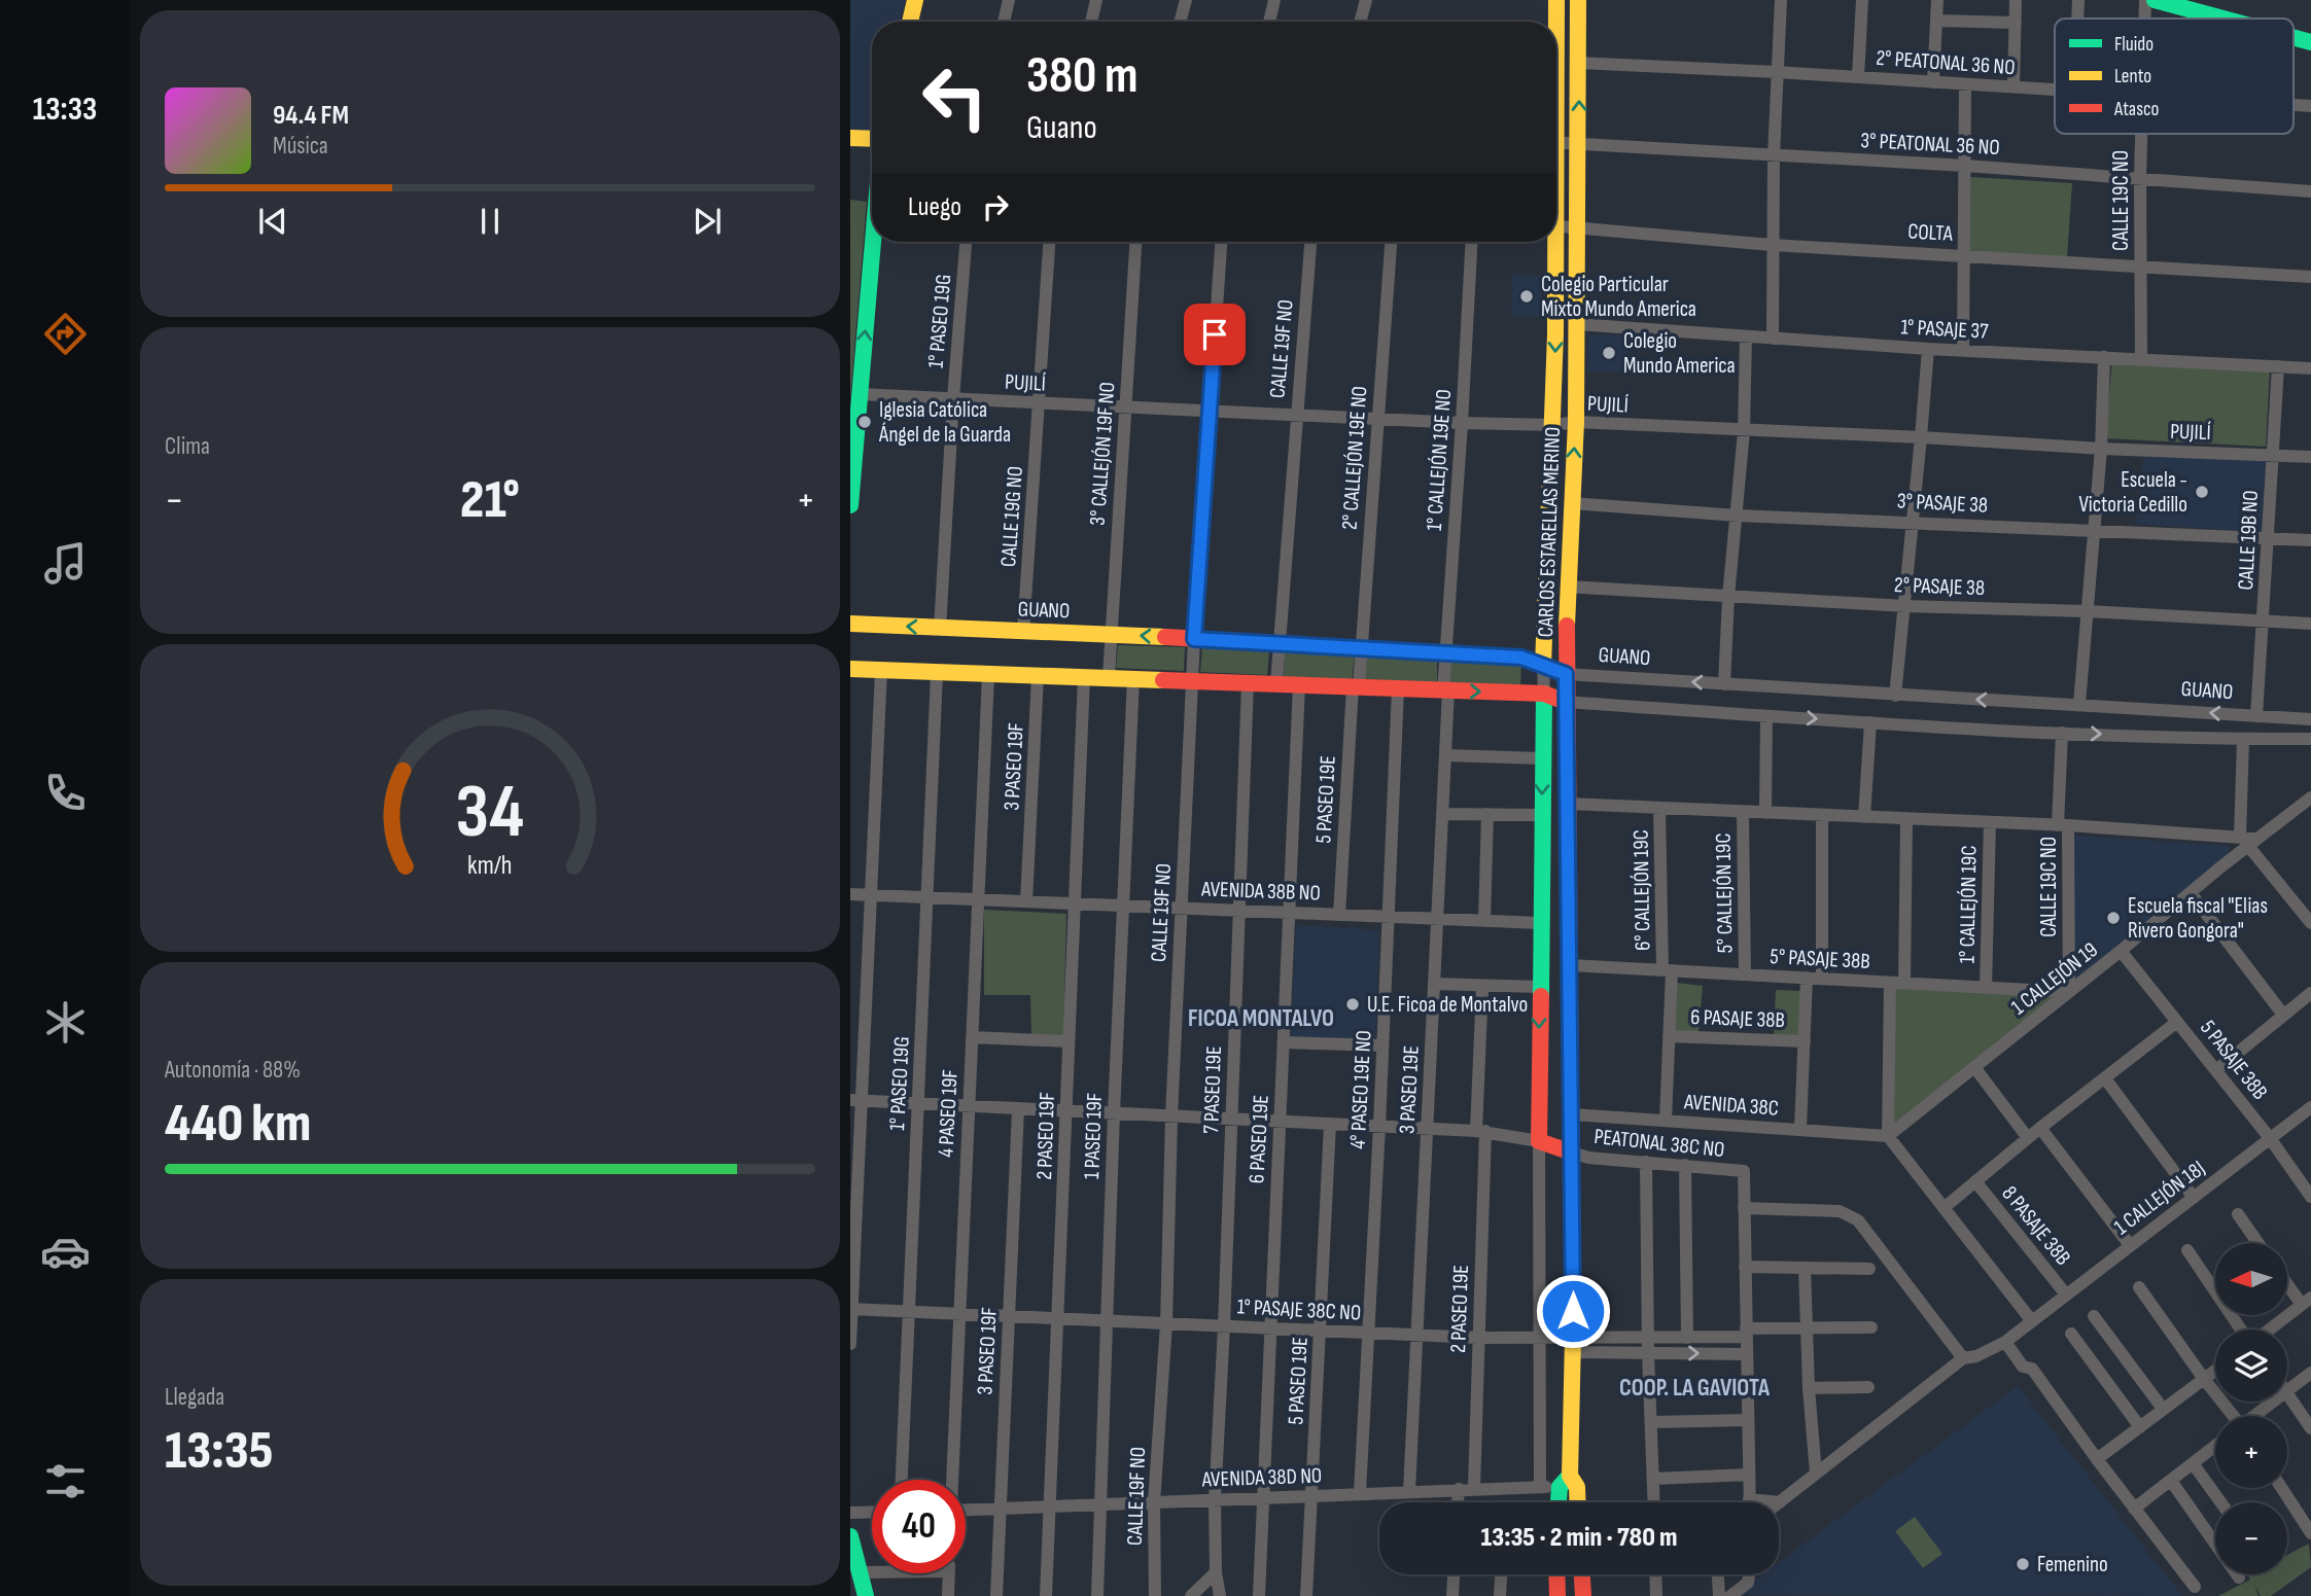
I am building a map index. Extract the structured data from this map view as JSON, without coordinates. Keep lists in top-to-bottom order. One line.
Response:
{"streets":{"street":["2° PEATONAL 36 NO","3° PEATONAL 36 NO","CALLE 19C NO","COLTA","1° PASEO 19G","1° PASAJE 37","CALLE 19F NO","PUJILÍ","3° CALLEJÓN 19F NO","2° CALLEJÓN 19E NO","1° CALLEJÓN 19E NO","3° PASAJE 38","CALLE 19G NO","CARLOS ESTARELLAS MERINO","CALLE 19B NO","2° PASAJE 38","GUANO","3 PASEO 19F","5 PASEO 19E","6° CALLEJÓN 19C","AVENIDA 38B NO","5° CALLEJÓN 19C","1° CALLEJÓN 19C","5° PASAJE 38B","1 CALLEJÓN 19","6 PASAJE 38B","5 PASAJE 38B","7 PASEO 19E","4° PASEO 19E NO","3 PASEO 19E","AVENIDA 38C","4 PASEO 19F","2 PASEO 19F","1 PASEO 19F","6 PASEO 19E","PEATONAL 38C NO","1 CALLEJÓN 18J","8 PASAJE 38B","2 PASEO 19E","1° PASAJE 38C NO","AVENIDA 38D NO"]},"crossings":[["2° PEATONAL 36 NO","CARLOS ESTARELLAS MERINO"],["3° PEATONAL 36 NO","CALLE 19C NO"],["3° PEATONAL 36 NO","CARLOS ESTARELLAS MERINO"],["CALLE 19C NO","COLTA"],["CALLE 19C NO","1° PASAJE 37"],["CALLE 19C NO","5° PASAJE 38B"],["CALLE 19C NO","1 CALLEJÓN 19"],["COLTA","CARLOS ESTARELLAS MERINO"],["1° PASEO 19G","PUJILÍ"],["1° PASEO 19G","GUANO"],["1° PASEO 19G","AVENIDA 38B NO"],["1° PASEO 19G","1° PASAJE 38C NO"],["1° PASAJE 37","CARLOS ESTARELLAS MERINO"],["1° PASAJE 37","CALLE 19B NO"],["CALLE 19F NO","PUJILÍ"],["CALLE 19F NO","GUANO"],["CALLE 19F NO","AVENIDA 38B NO"],["CALLE 19F NO","1° PASAJE 38C NO"],["CALLE 19F NO","AVENIDA 38D NO"],["PUJILÍ","3° CALLEJÓN 19F NO"],["PUJILÍ","2° CALLEJÓN 19E NO"],["PUJILÍ","1° CALLEJÓN 19E NO"],["PUJILÍ","CALLE 19G NO"],["PUJILÍ","CARLOS ESTARELLAS MERINO"],["PUJILÍ","CALLE 19B NO"],["3° CALLEJÓN 19F NO","GUANO"],["2° CALLEJÓN 19E NO","GUANO"],["2° CALLEJÓN 19E NO","5 PASEO 19E"],["1° CALLEJÓN 19E NO","GUANO"],["1° CALLEJÓN 19E NO","3 PASEO 19E"],["3° PASAJE 38","CARLOS ESTARELLAS MERINO"],["3° PASAJE 38","CALLE 19B NO"],["CALLE 19G NO","GUANO"],["CARLOS ESTARELLAS MERINO","2° PASAJE 38"],["CARLOS ESTARELLAS MERINO","GUANO"],["CARLOS ESTARELLAS MERINO","AVENIDA 38B NO"],["CARLOS ESTARELLAS MERINO","5° PASAJE 38B"],["CARLOS ESTARELLAS MERINO","AVENIDA 38C"],["CARLOS ESTARELLAS MERINO","PEATONAL 38C NO"],["CARLOS ESTARELLAS MERINO","1° PASAJE 38C NO"],["CARLOS ESTARELLAS MERINO","AVENIDA 38D NO"],["CALLE 19B NO","2° PASAJE 38"],["CALLE 19B NO","GUANO"],["3 PASEO 19F","AVENIDA 38B NO"],["3 PASEO 19F","1° PASAJE 38C NO"],["3 PASEO 19F","AVENIDA 38D NO"],["5 PASEO 19E","AVENIDA 38B NO"],["5 PASEO 19E","1° PASAJE 38C NO"],["5 PASEO 19E","AVENIDA 38D NO"],["6° CALLEJÓN 19C","5° PASAJE 38B"],["6° CALLEJÓN 19C","6 PASAJE 38B"],["6° CALLEJÓN 19C","AVENIDA 38C"],["AVENIDA 38B NO","7 PASEO 19E"],["AVENIDA 38B NO","4° PASEO 19E NO"],["AVENIDA 38B NO","3 PASEO 19E"],["AVENIDA 38B NO","4 PASEO 19F"],["AVENIDA 38B NO","2 PASEO 19F"],["AVENIDA 38B NO","1 PASEO 19F"],["AVENIDA 38B NO","6 PASEO 19E"],["5° CALLEJÓN 19C","5° PASAJE 38B"],["1° CALLEJÓN 19C","5° PASAJE 38B"],["5° PASAJE 38B","1 CALLEJÓN 19"],["1 CALLEJÓN 19","5 PASAJE 38B"],["1 CALLEJÓN 19","AVENIDA 38C"],["5 PASAJE 38B","1 CALLEJÓN 18J"],["7 PASEO 19E","1° PASAJE 38C NO"],["7 PASEO 19E","AVENIDA 38D NO"],["4° PASEO 19E NO","1° PASAJE 38C NO"],["4° PASEO 19E NO","AVENIDA 38D NO"],["3 PASEO 19E","1° PASAJE 38C NO"],["3 PASEO 19E","AVENIDA 38D NO"],["4 PASEO 19F","1° PASAJE 38C NO"],["2 PASEO 19F","1° PASAJE 38C NO"],["2 PASEO 19F","AVENIDA 38D NO"],["1 PASEO 19F","1° PASAJE 38C NO"],["1 PASEO 19F","AVENIDA 38D NO"],["6 PASEO 19E","1° PASAJE 38C NO"],["6 PASEO 19E","AVENIDA 38D NO"],["1 CALLEJÓN 18J","8 PASAJE 38B"],["2 PASEO 19E","1° PASAJE 38C NO"],["2 PASEO 19E","AVENIDA 38D NO"]],"districts":["FICOA MONTALVO","COOP. LA GAVIOTA"],"places":["Colegio Particular Mixto Mundo America","Colegio Mundo America","Iglesia Católica Ángel de la Guarda","Escuela - Victoria Cedillo","Escuela fiscal \"Elias Rivero Gongora\"","U.E. Ficoa de Montalvo","Femenino"],"legend":["Fluido","Lento","Atasco"],"north":"left","page":{"tabs":"13:33","turn":["380 m","Guano"],"song":["94.4 FM","Música"],"then":"Luego","tile":["Clima",["Autonomía · 88%","440 km"],["Llegada","13:35"]],"heat":["−","21°","+"],"map_buttons":["+","−"],"limit":"40","trip":"13:35 · 2 min · 780 m","gauge":["34","km/h"]}}
